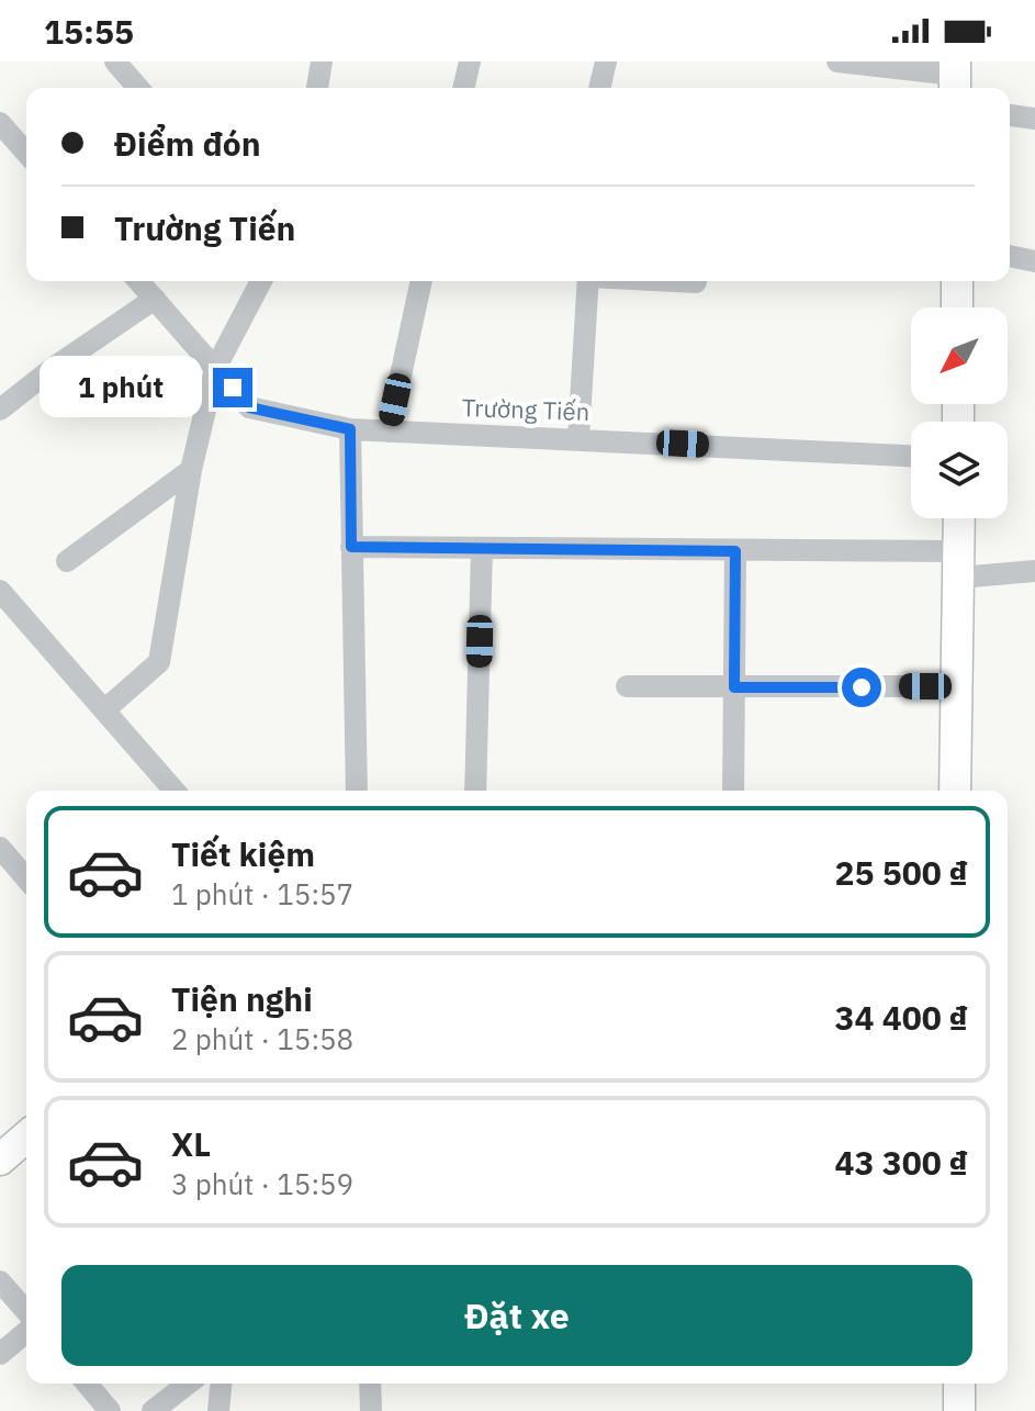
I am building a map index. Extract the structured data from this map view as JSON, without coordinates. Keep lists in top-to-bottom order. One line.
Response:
{"streets":{"street":["Trường Tiến"]},"north":"bottom left","page":{"status":"15:55","banner":["Điểm đón","Trường Tiến"],"bubble":"1 phút","list":[{"name":"Tiết kiệm","note":"1 phút · 15:57","value":"25 500 ₫"},{"name":"Tiện nghi","note":"2 phút · 15:58","value":"34 400 ₫"},{"name":"XL","note":"3 phút · 15:59","value":"43 300 ₫"}],"buttons":"Đặt xe"}}
